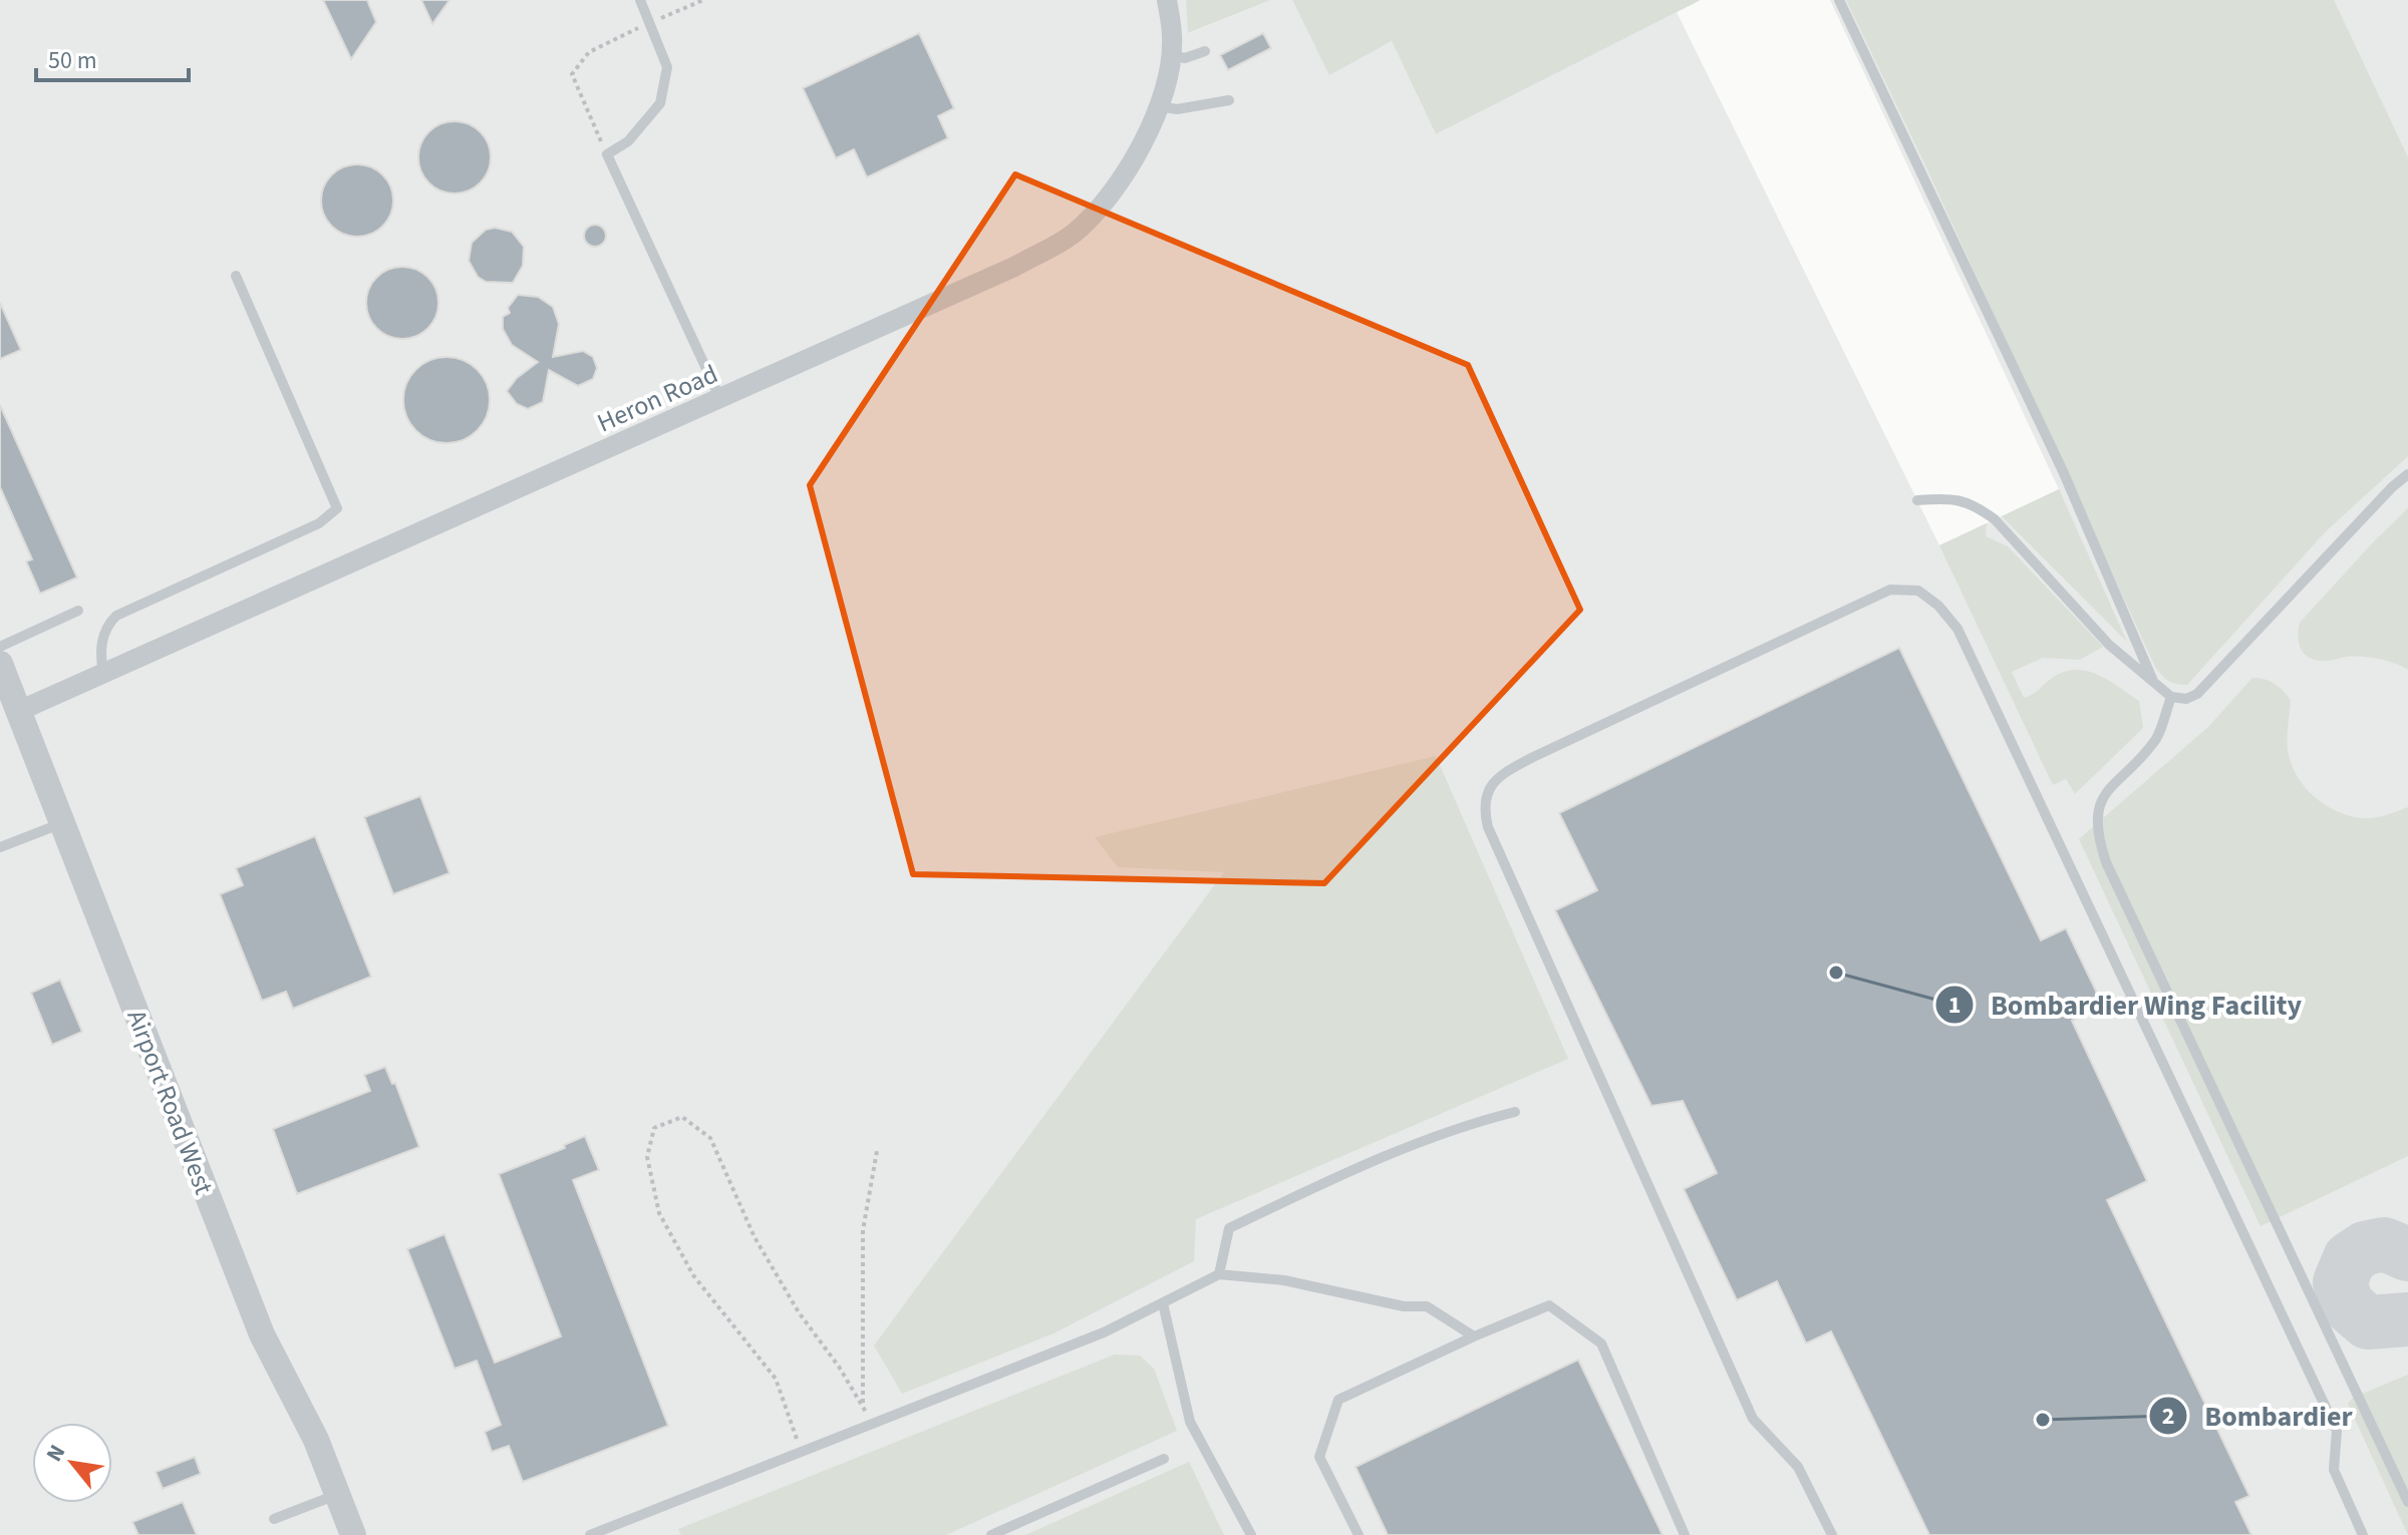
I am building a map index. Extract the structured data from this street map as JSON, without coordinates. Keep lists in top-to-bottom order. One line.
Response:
{"streets":{"street":["Heron Road","Airport Road West"]},"crossings":[["Heron Road","Airport Road West"]],"places":["Bombardier Wing Facility","Bombardier"],"scale_bar":"50 m","north":"top left"}
